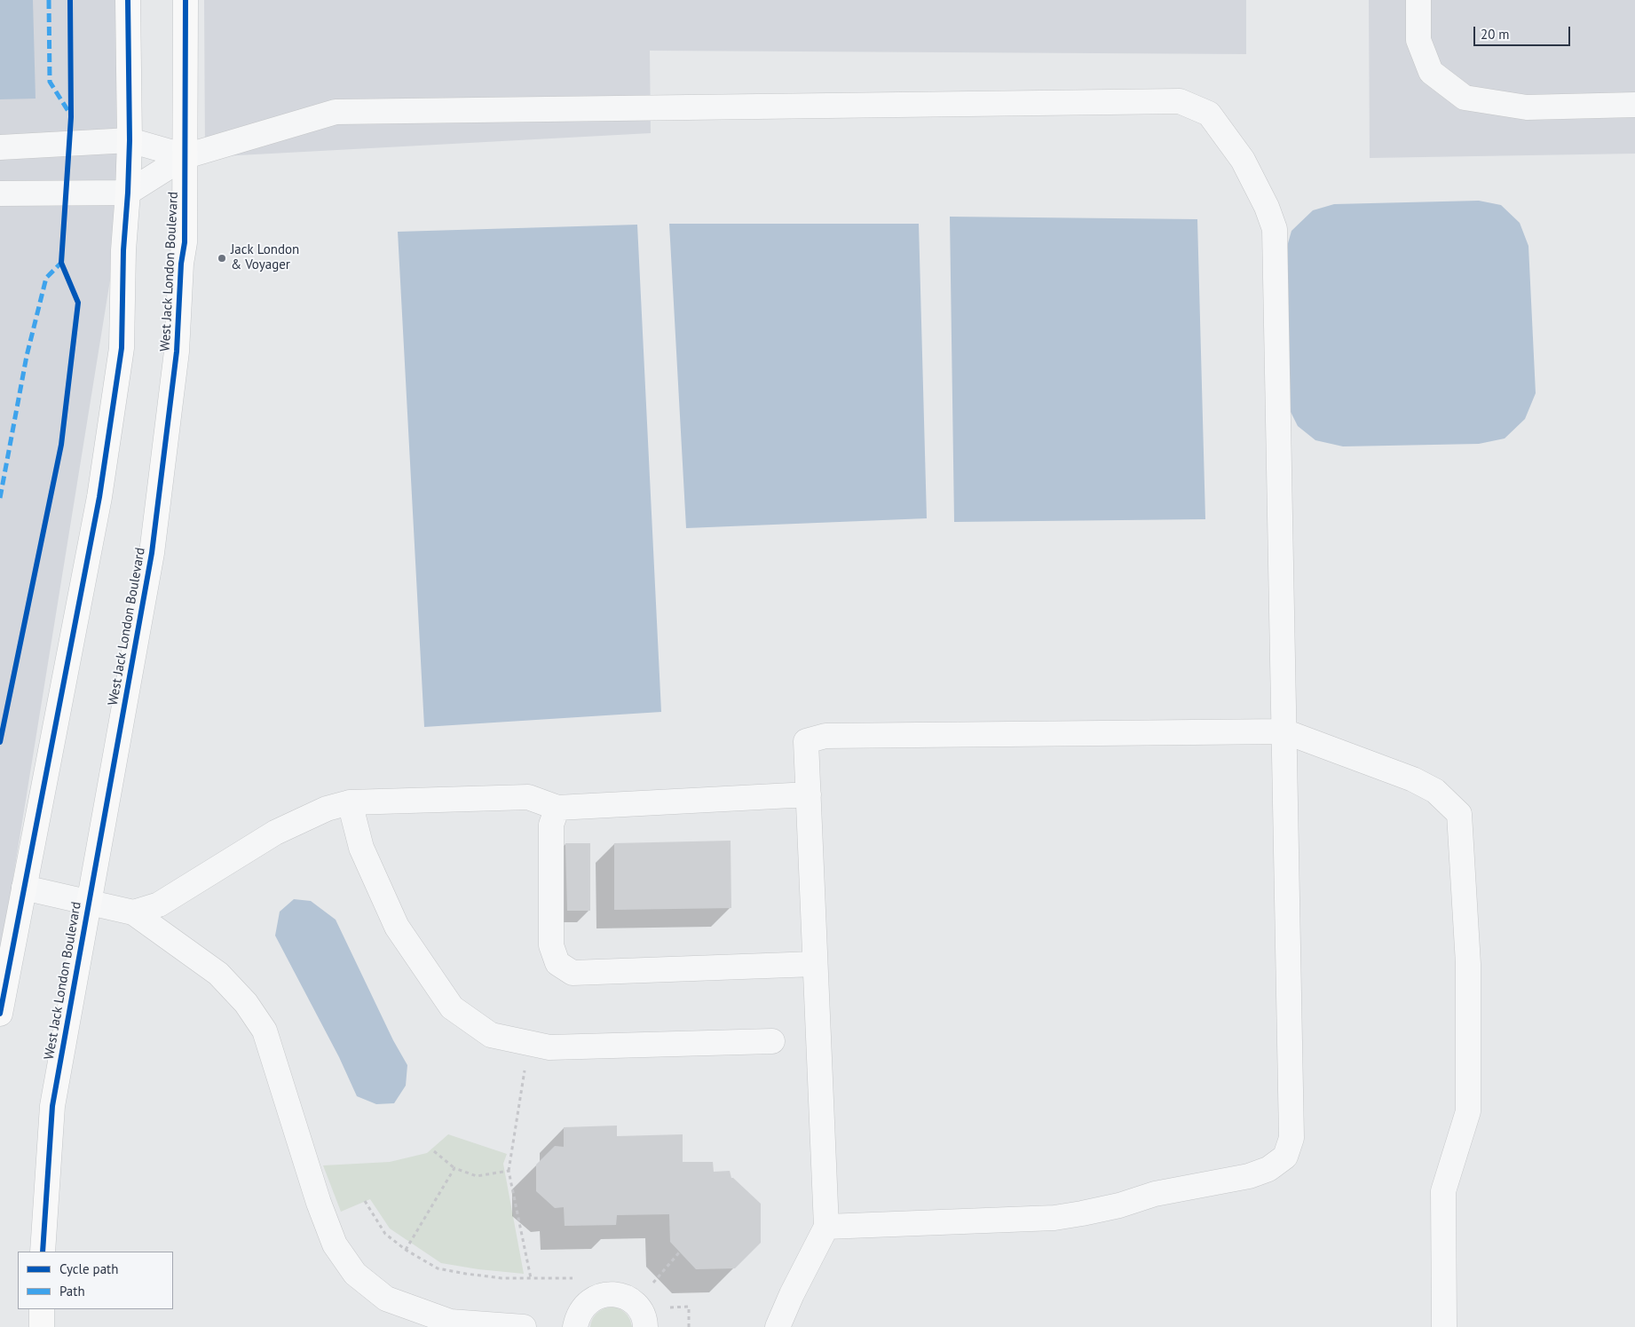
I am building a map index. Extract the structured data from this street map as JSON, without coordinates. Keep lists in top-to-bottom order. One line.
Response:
{"streets":{"main road":["West Jack London Boulevard"]},"places":["Jack London & Voyager"],"legend":["Cycle path","Path"],"scale_bar":"20 m"}
